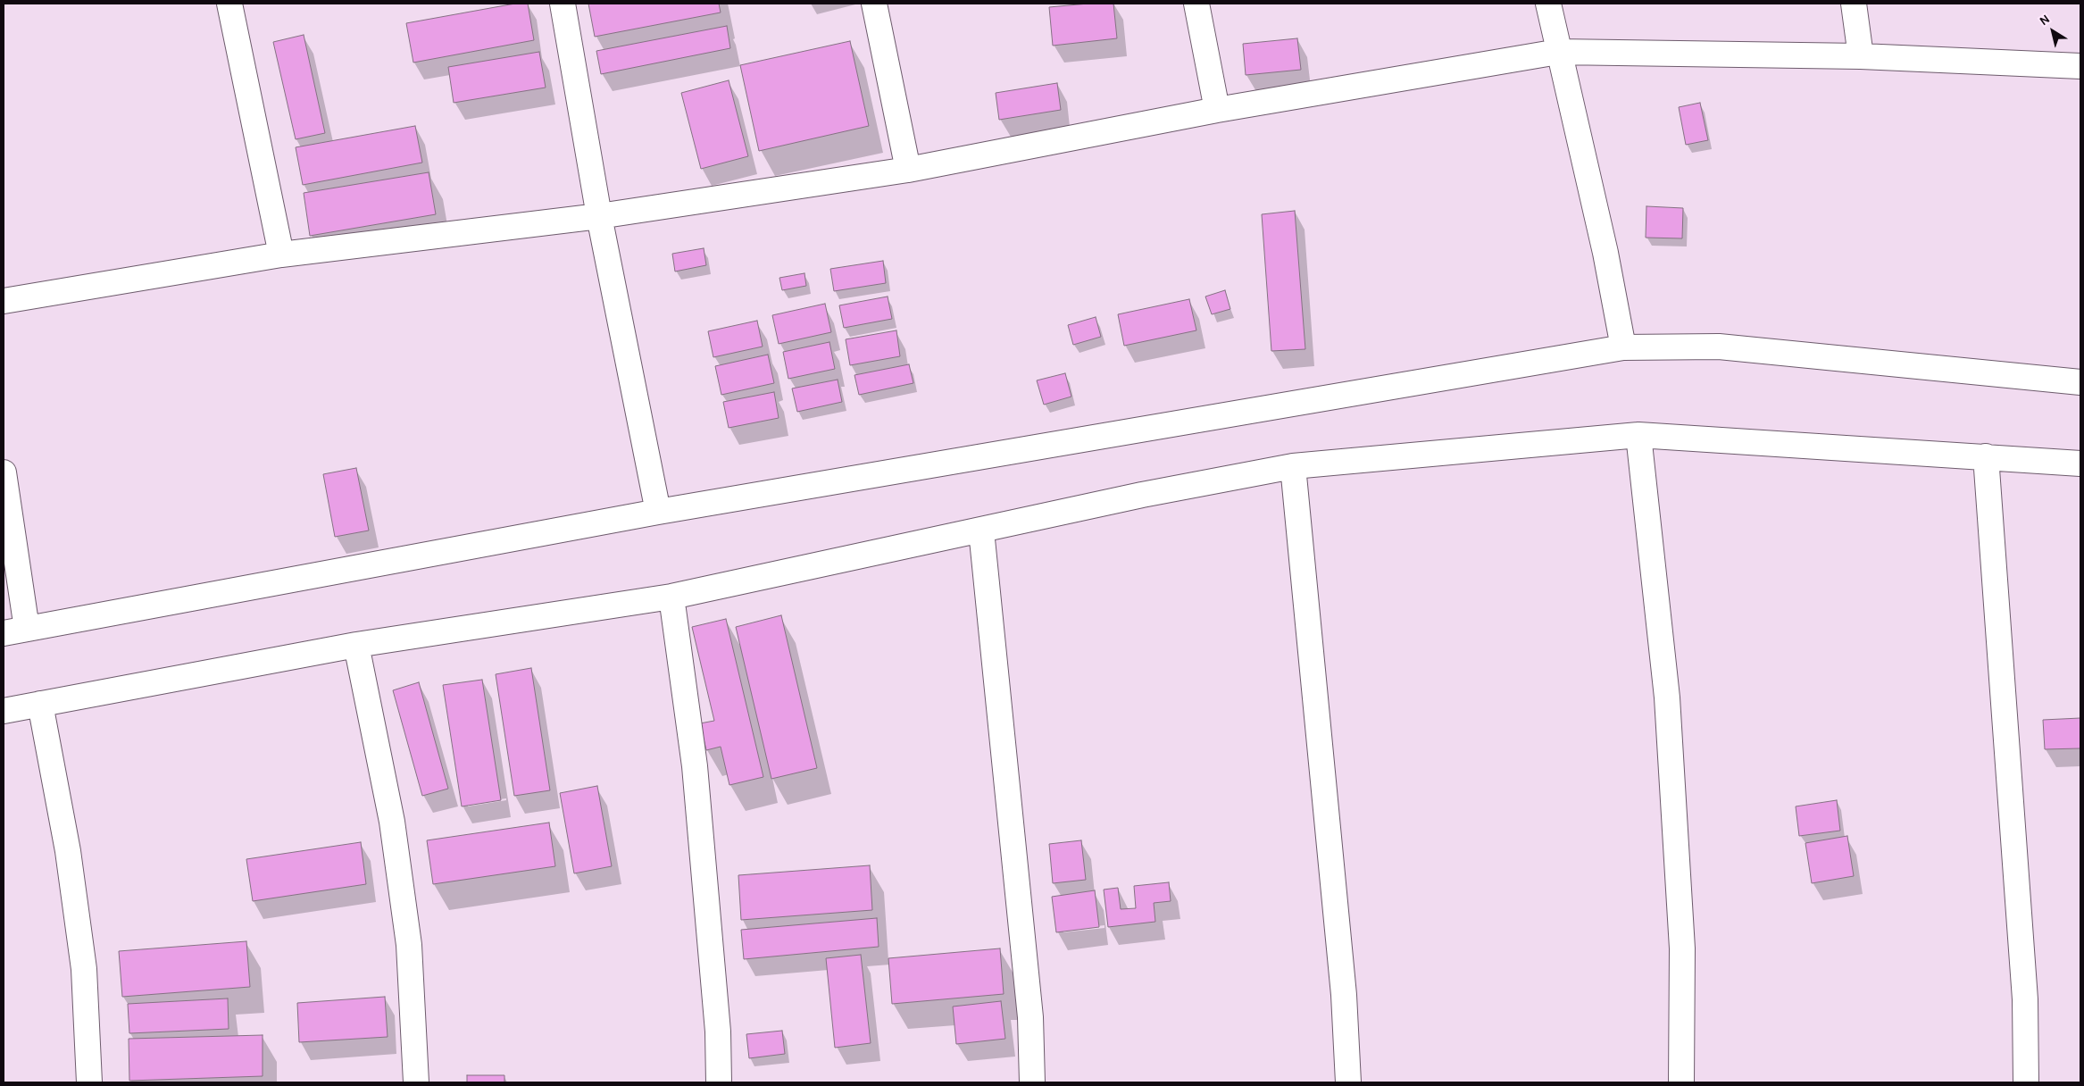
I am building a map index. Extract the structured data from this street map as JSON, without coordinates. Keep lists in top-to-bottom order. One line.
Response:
{"north":"top left"}
